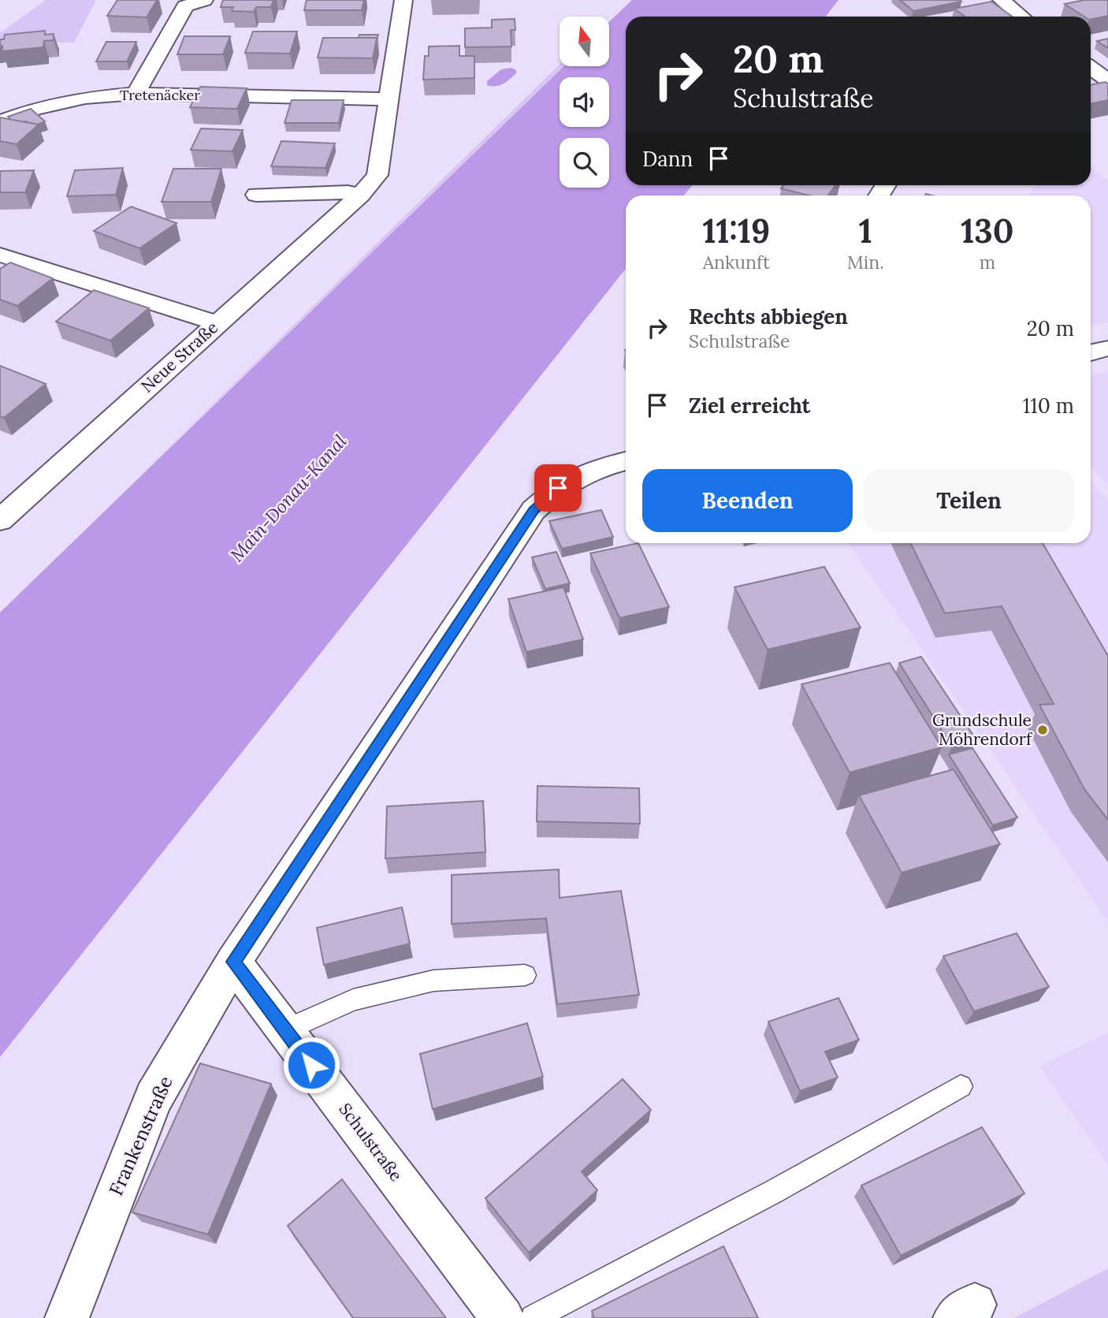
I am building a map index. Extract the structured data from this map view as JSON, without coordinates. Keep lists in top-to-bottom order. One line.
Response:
{"streets":{"street":["Tretenäcker","Neue Straße","Frankenstraße","Schulstraße"]},"crossings":[["Tretenäcker","Neue Straße"],["Frankenstraße","Schulstraße"]],"water":["Main-Donau-Kanal"],"places":["Grundschule Möhrendorf"],"north":"top","page":{"turn":["20 m","Schulstraße"],"then":"Dann","eta":["11:19","Ankunft","1","Min.","130","m"],"list":[{"name":"Rechts abbiegen","note":"Schulstraße","value":"20 m"},{"name":"Ziel erreicht","value":"110 m"}],"buttons":["Beenden","Teilen"]}}
